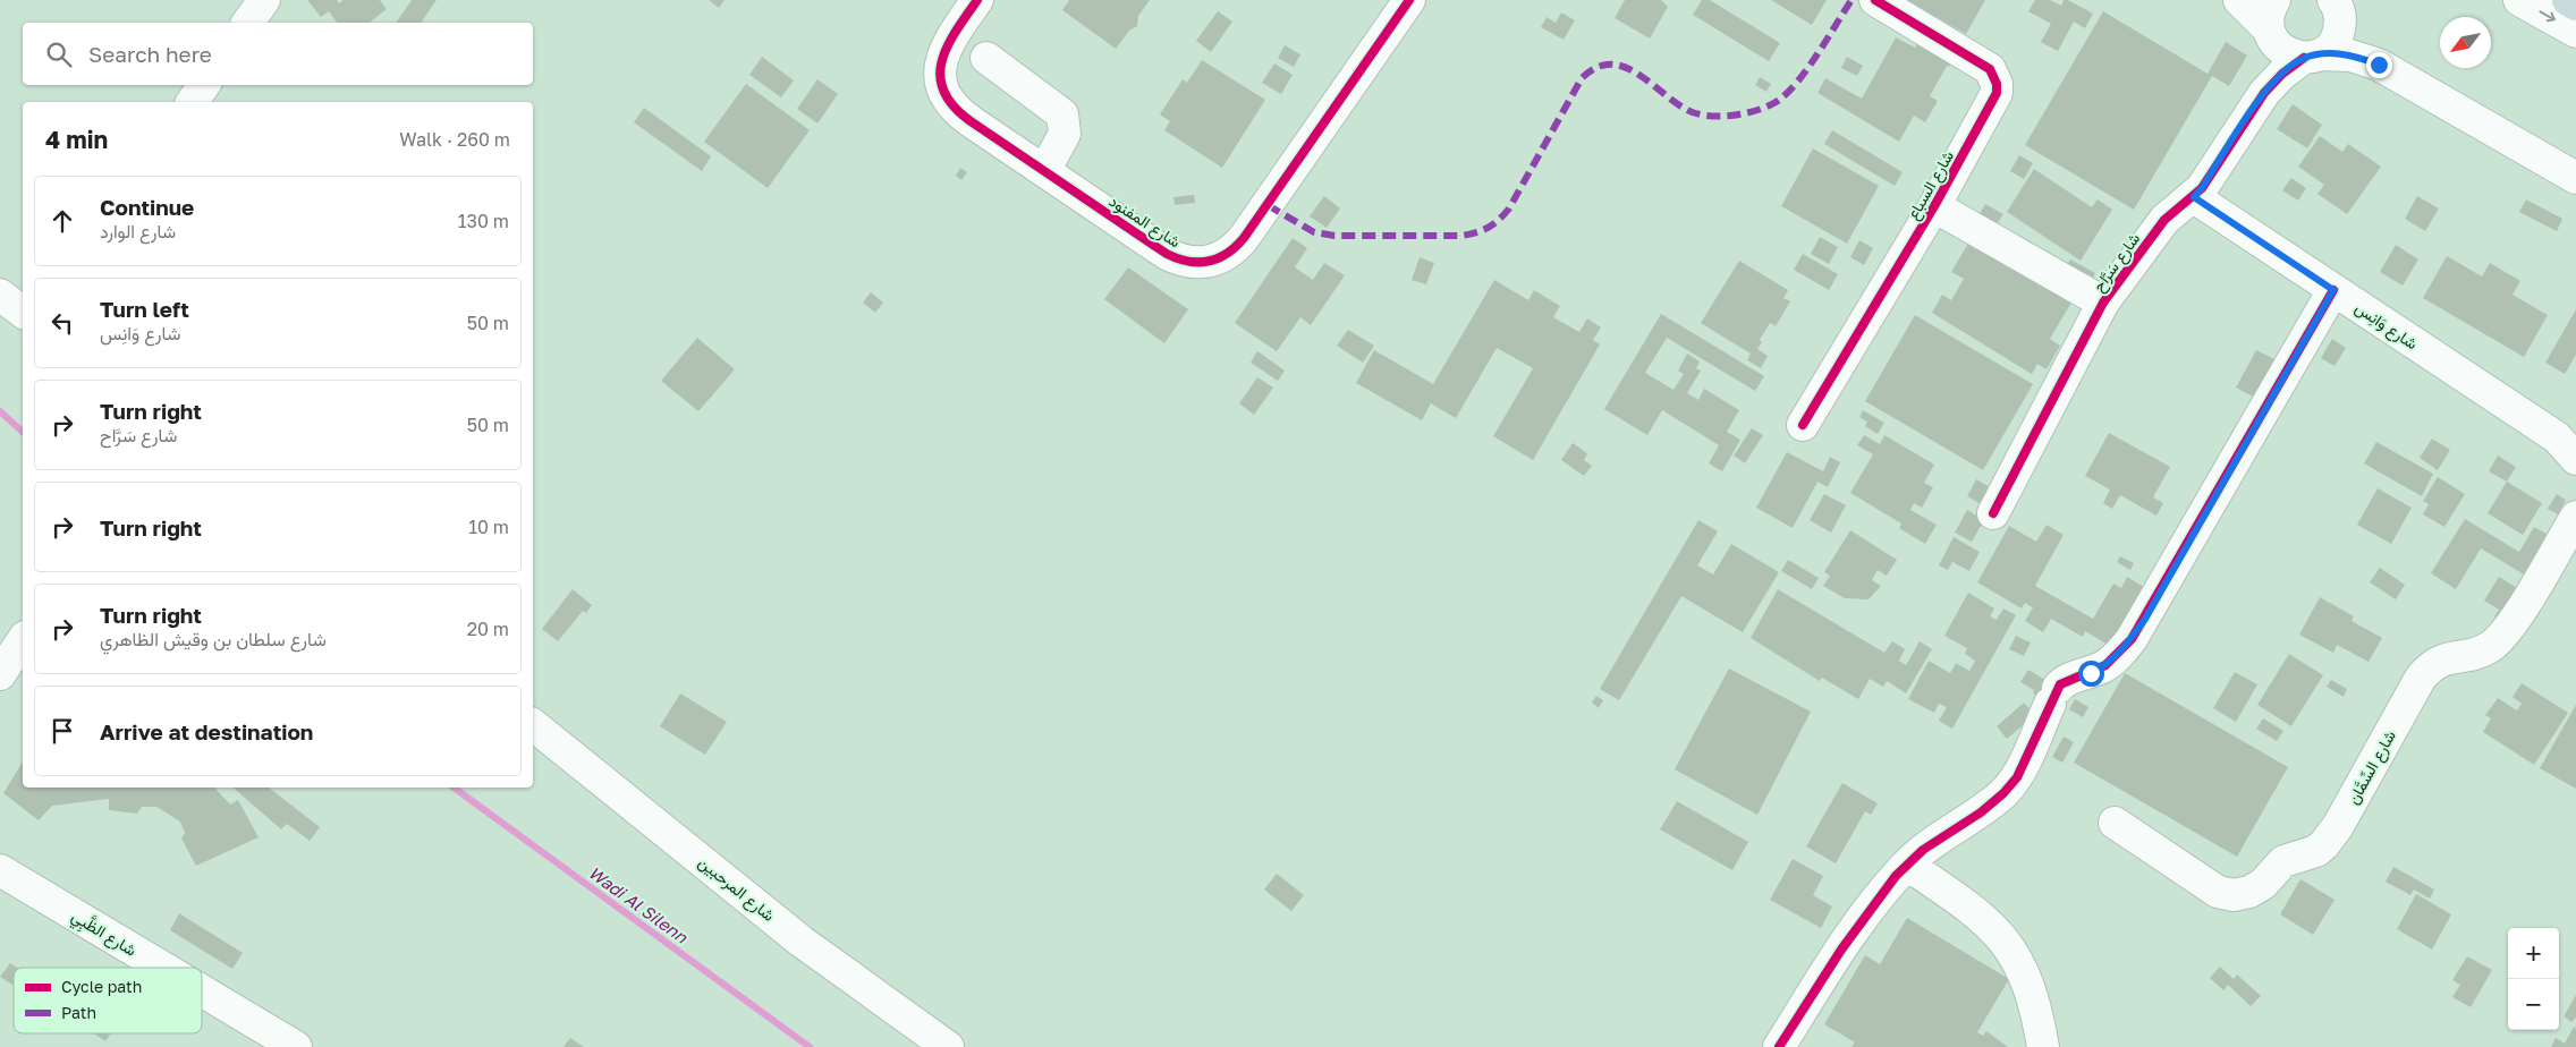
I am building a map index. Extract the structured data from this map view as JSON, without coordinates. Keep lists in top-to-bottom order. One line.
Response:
{"streets":{"street":["شارع السباع","شارع المفنود","شارع سَرَّاح","شارع وَانِس","شارع السِّمَّان","شارع المرحبين","شارع الظَّبِي"]},"crossings":[["شارع السباع","شارع سَرَّاح"],["شارع سَرَّاح","شارع وَانِس"]],"water":["Wadi Al Silenn"],"legend":["Cycle path","Path"],"north":"bottom left","page":{"search":"Search here","heading":["4 min","Walk · 260 m"],"list":[["Continue","شارع الوارد","130 m"],["Turn left","شارع وَانِس","50 m"],["Turn right","شارع سَرَّاح","50 m"],["Turn right","10 m"],["Turn right","شارع سلطان بن وقيش الظاهري","20 m"],"Arrive at destination"],"map_buttons":["+","−"]}}
